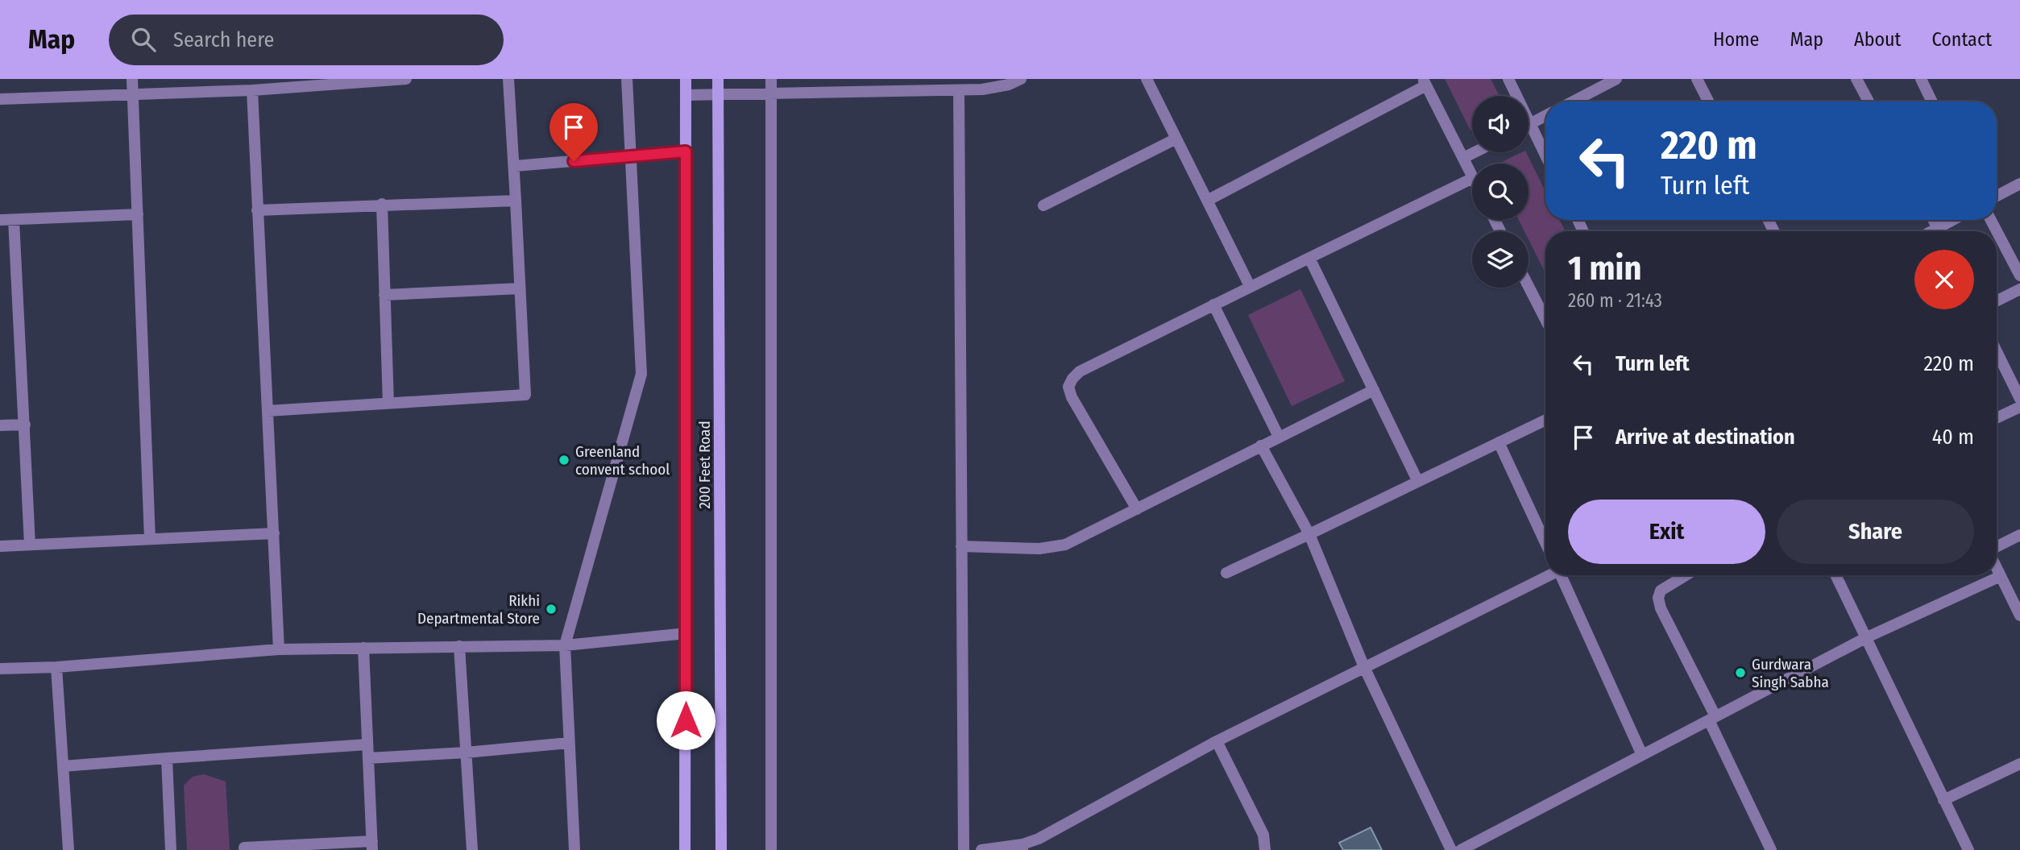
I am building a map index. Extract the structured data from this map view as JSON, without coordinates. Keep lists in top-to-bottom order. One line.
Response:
{"streets":{"street":["200 Feet Road"]},"places":["Greenland convent school","Rikhi Departmental Store","Gurdwara Singh Sabha"],"page":{"header":"Map","search":"Search here","nav":["Home","Map","About","Contact"],"turn":["220 m","Turn left"],"heading":["1 min","260 m · 21:43"],"list":[{"name":"Turn left","value":"220 m"},{"name":"Arrive at destination","value":"40 m"}],"buttons":["Exit","Share"]}}
